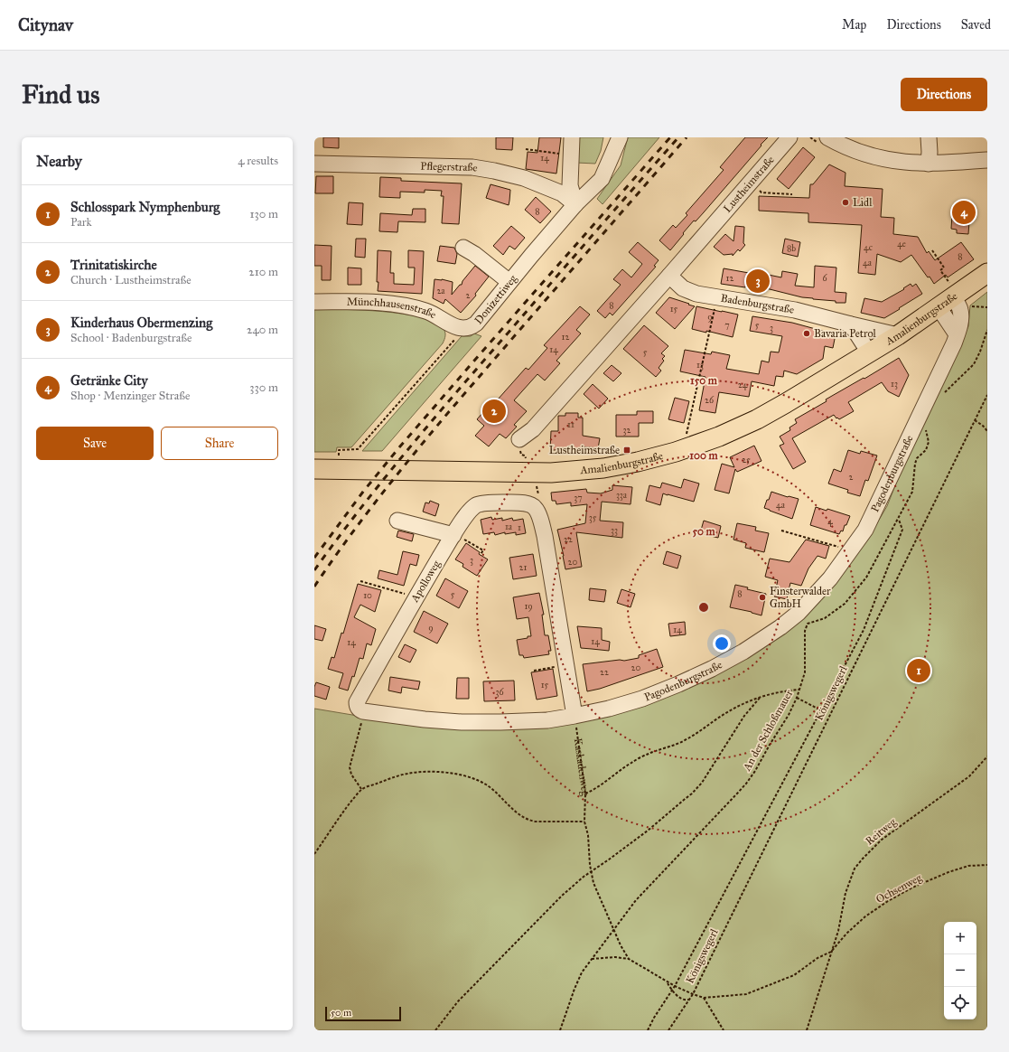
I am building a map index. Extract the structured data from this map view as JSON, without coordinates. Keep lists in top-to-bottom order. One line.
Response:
{"streets":{"main road":["Amalienburgstraße"],"street":["Pflegerstraße","Lustheimstraße","Donizettiweg","Badenburgstraße","Münchhausenstraße","Pagodenburgstraße","Apolloweg"],"path":["Königswegerl","An der Schloßmauer","Kaskadenweg","Reitweg","Ochsenweg"]},"crossings":[["Pflegerstraße","Donizettiweg"],["Lustheimstraße","Badenburgstraße"],["Donizettiweg","Münchhausenstraße"],["Donizettiweg","Amalienburgstraße"],["Badenburgstraße","Amalienburgstraße"],["Amalienburgstraße","Pagodenburgstraße"],["Pagodenburgstraße","Apolloweg"],["Pagodenburgstraße","Kaskadenweg"],["Königswegerl","Kaskadenweg"],["An der Schloßmauer","Kaskadenweg"],["Reitweg","Ochsenweg"]],"places":{"other":["Lidl","Bavaria Petrol","Finsterwalder GmbH"],"transit":["Lustheimstraße"]},"house_numbers":["14","8","4e","4c","8b","8","4a","12","6","2a","2","8","15","9","7","5","3","12","14","5","13","13","24","26","11","32","25","2","33a","37","4a","35","4","1a","1","33","22","3","20","21","8","5","10","19","9","14","14","14","20","22","15","36"],"scale_bar":"50 m","page":{"header":"Citynav","nav":["Map","Directions","Saved"],"buttons":["Directions",["Save","Share"]],"title":"Find us","heading":["Nearby","4 results"],"list":[{"mark":"1","name":"Schlosspark Nymphenburg","note":"Park","value":"130 m"},{"mark":"2","name":"Trinitatiskirche","note":"Church · Lustheimstraße","value":"210 m"},{"mark":"3","name":"Kinderhaus Obermenzing","note":"School · Badenburgstraße","value":"240 m"},{"mark":"4","name":"Getränke City","note":"Shop · Menzinger Straße","value":"330 m"}],"pins":["4","3","2","1"],"map_buttons":["+","−"],"scale":"50 m"},"rings":["150 m","100 m","50 m"]}
